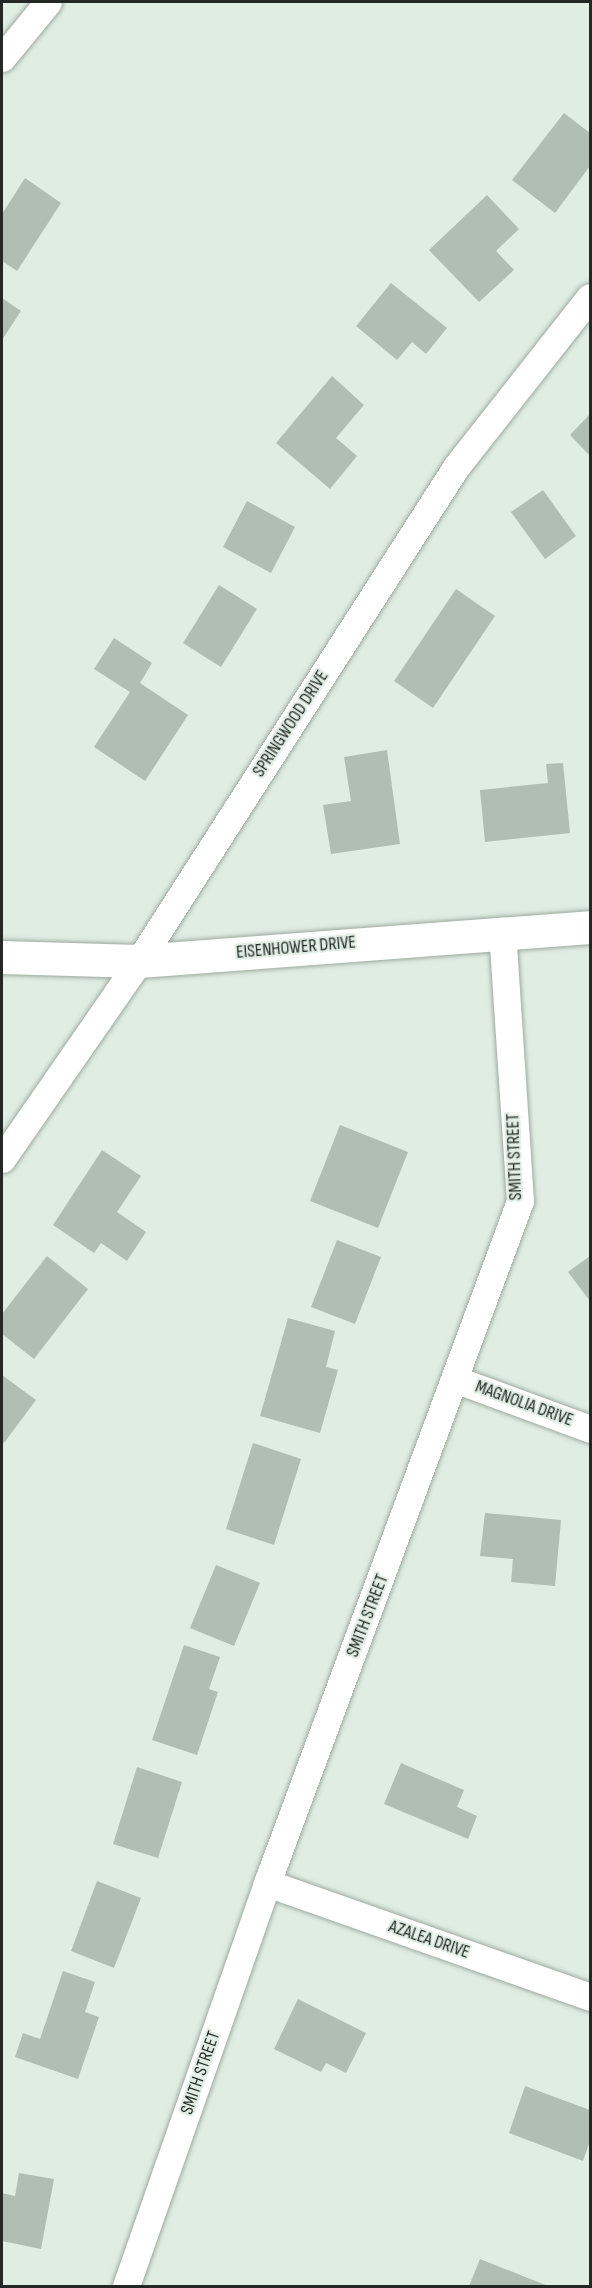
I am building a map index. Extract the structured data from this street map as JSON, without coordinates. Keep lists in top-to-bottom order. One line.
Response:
{"streets":{"street":["SPRINGWOOD DRIVE","EISENHOWER DRIVE","SMITH STREET","MAGNOLIA DRIVE","AZALEA DRIVE"]},"crossings":[["SPRINGWOOD DRIVE","EISENHOWER DRIVE"],["EISENHOWER DRIVE","SMITH STREET"],["SMITH STREET","MAGNOLIA DRIVE"],["SMITH STREET","AZALEA DRIVE"]]}
